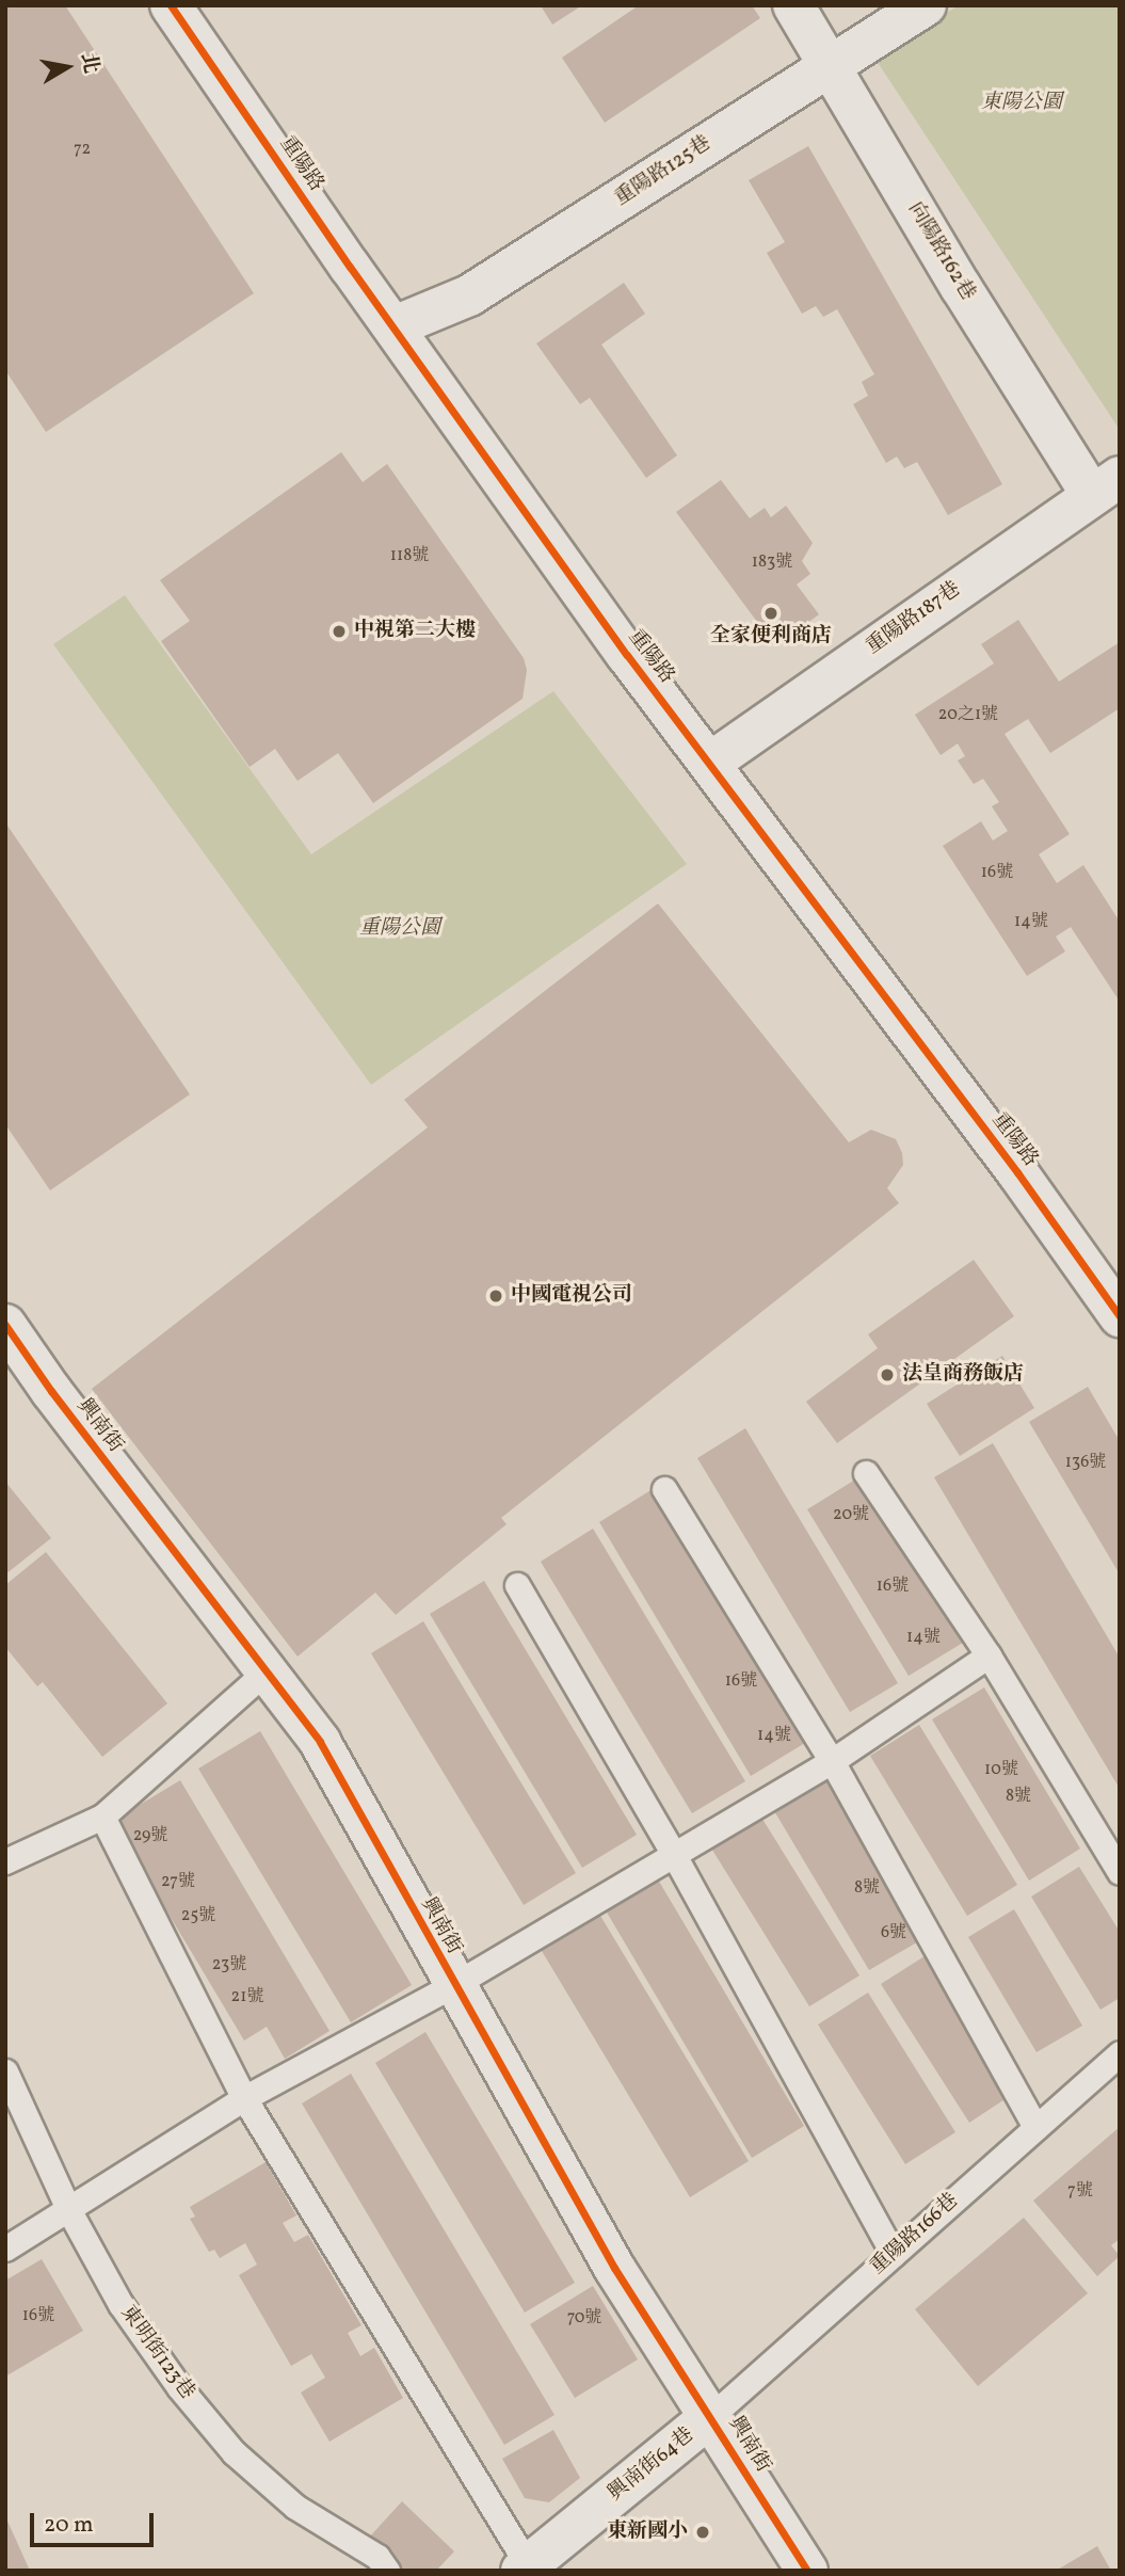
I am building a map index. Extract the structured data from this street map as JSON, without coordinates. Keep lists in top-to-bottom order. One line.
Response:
{"streets":{"street":["重陽路","重陽路125巷","向陽路162巷","重陽路187巷","興南街","興南街64巷"],"lane":["重陽路166巷","東明街123巷"]},"crossings":[["重陽路","重陽路125巷"],["重陽路","重陽路187巷"],["重陽路125巷","向陽路162巷"],["向陽路162巷","重陽路187巷"],["興南街","重陽路166巷"],["興南街","興南街64巷"],["重陽路166巷","興南街64巷"]],"parks":["東陽公園","重陽公園"],"places":["全家便利商店","中視第二大樓","中國電視公司","法皇商務飯店","東新國小"],"house_numbers":["72","118號","183號","20之1號","16號","14號","136號","20號","16號","14號","16號","14號","10號","8號","29號","27號","8號","25號","6號","23號","21號","7號","16號","70號"],"scale_bar":"20 m","north":"right"}
